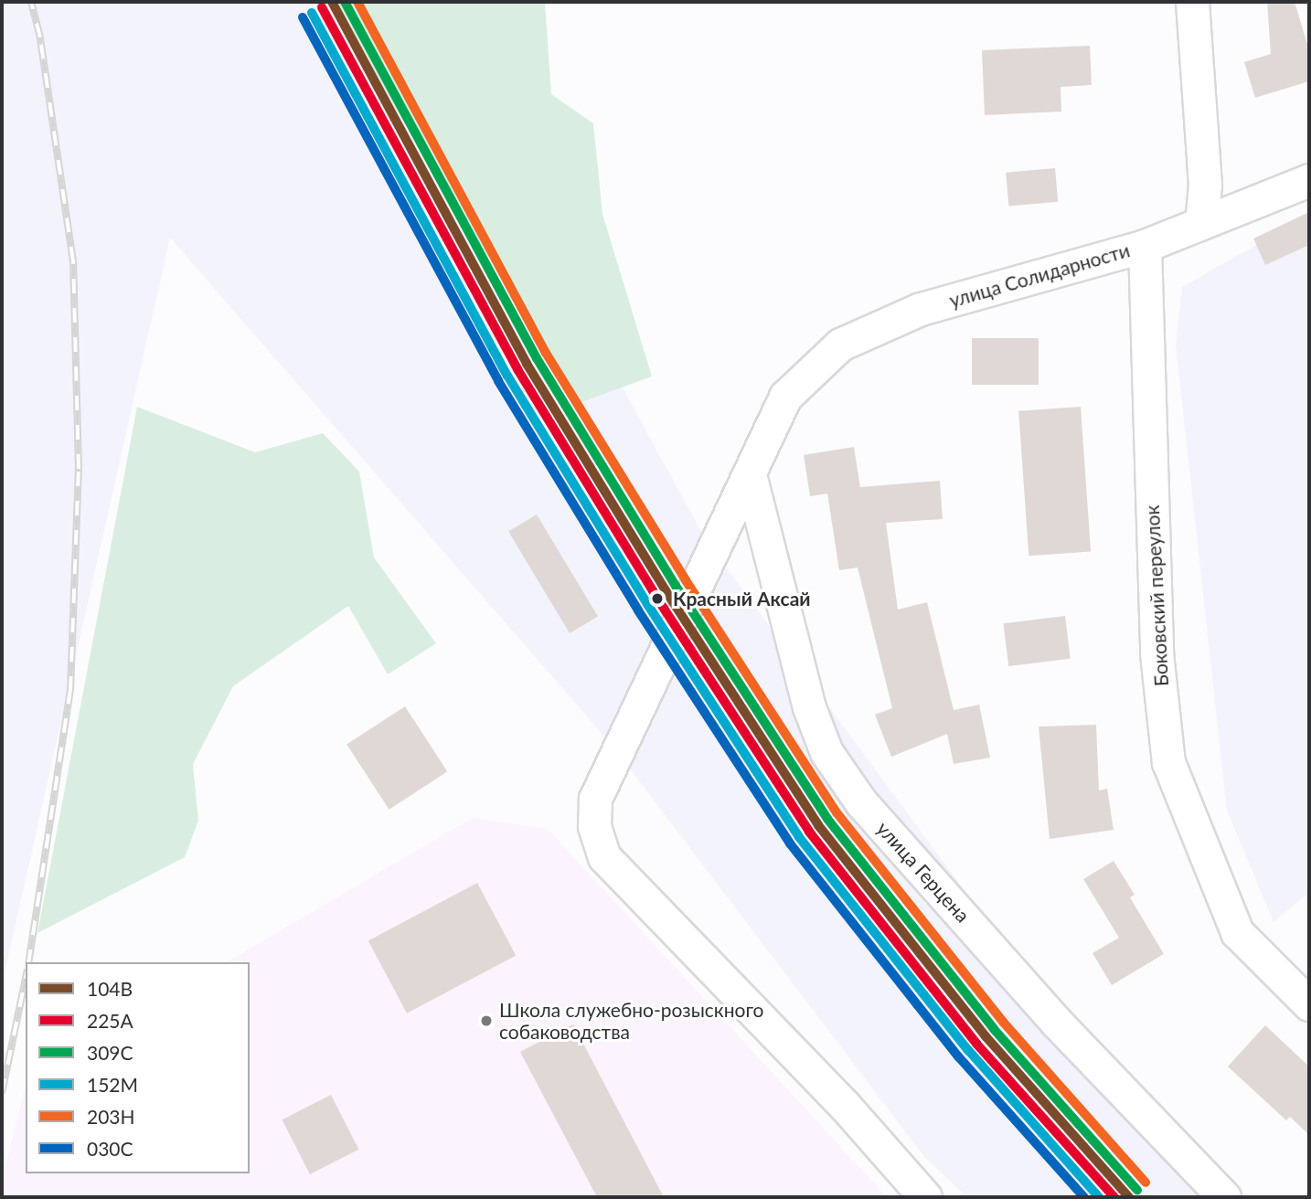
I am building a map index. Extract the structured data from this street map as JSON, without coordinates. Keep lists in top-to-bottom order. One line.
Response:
{"streets":{"street":["улица Солидарности","Боковский переулок","улица Герцена"]},"crossings":[["улица Солидарности","Боковский переулок"],["улица Солидарности","улица Герцена"]],"places":["Красный Аксай","Школа служебно-розыскного собаководства"],"lines":["transit line 104В","transit line 309С","transit line 203Н","transit line 225А","transit line 152М","transit line 030C"],"legend":["104В","225А","309С","152М","203Н","030C"]}
